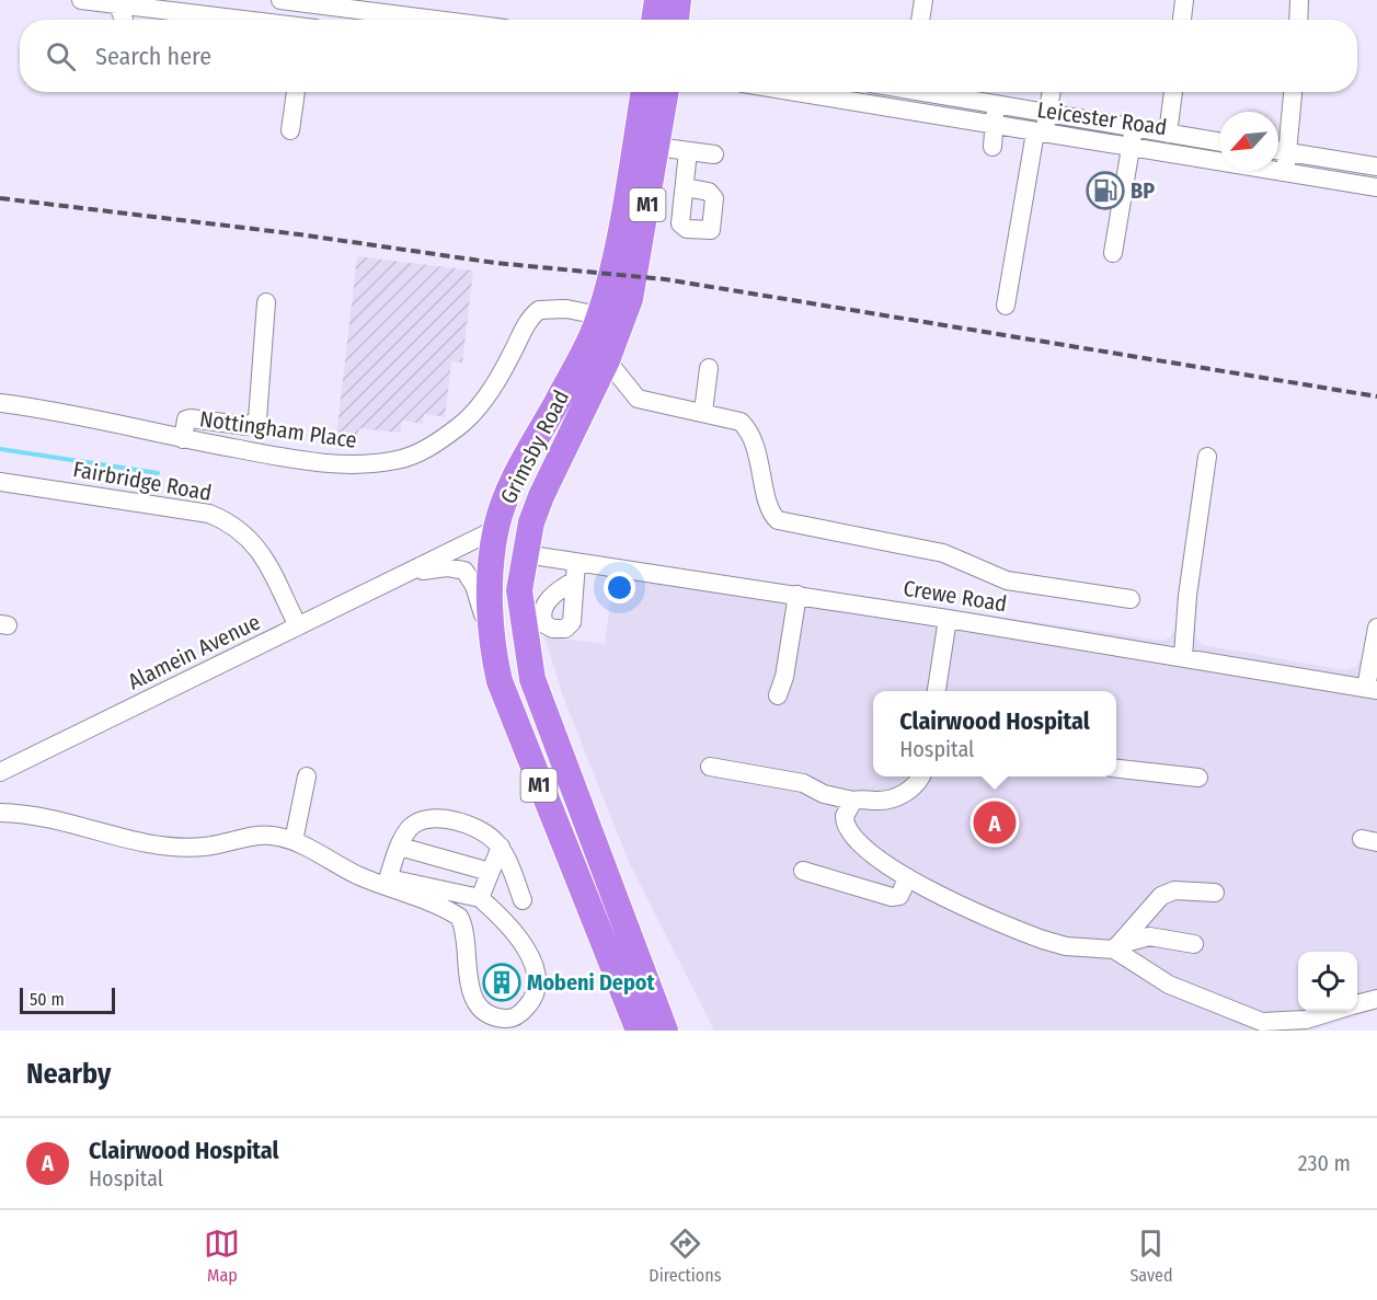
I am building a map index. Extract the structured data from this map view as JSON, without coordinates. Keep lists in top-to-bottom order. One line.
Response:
{"streets":{"highway":["M1","Grimsby Road"],"street":["Leicester Road","Nottingham Place","Fairbridge Road","Crewe Road","Alamein Avenue"]},"crossings":[["Nottingham Place","Grimsby Road"],["Grimsby Road","Crewe Road"],["Grimsby Road","Alamein Avenue"],["Fairbridge Road","Alamein Avenue"]],"places":{"fuel station":["BP"],"building":["Mobeni Depot"]},"scale_bar":"50 m","north":"bottom left","page":{"search":"Search here","popup":["Clairwood Hospital","Hospital"],"pins":"A","scale":"50 m","heading":"Nearby","list":[{"mark":"A","name":"Clairwood Hospital","note":"Hospital","value":"230 m"}],"nav":["Map","Directions","Saved"]}}
